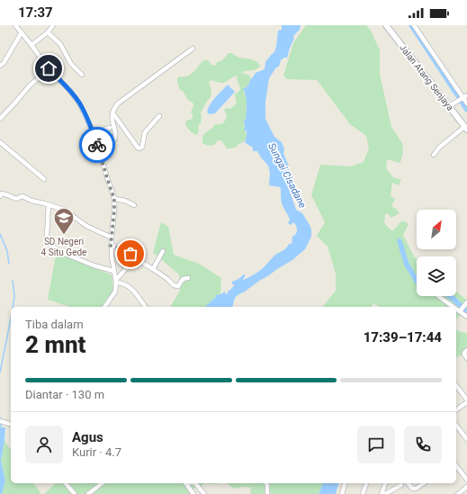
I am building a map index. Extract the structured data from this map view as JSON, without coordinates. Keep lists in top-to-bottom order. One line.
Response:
{"streets":{"main road":["Jalan Atang Senjaya"]},"water":["Sungai Cisadane"],"places":{"school or university":["SD Negeri 4 Situ Gede"]},"north":"top right","page":{"status":"17:37","heading":["2 mnt","Tiba dalam","17:39–17:44"],"panel":["Agus","Kurir · 4.7"],"bar":"Diantar · 130 m"}}
